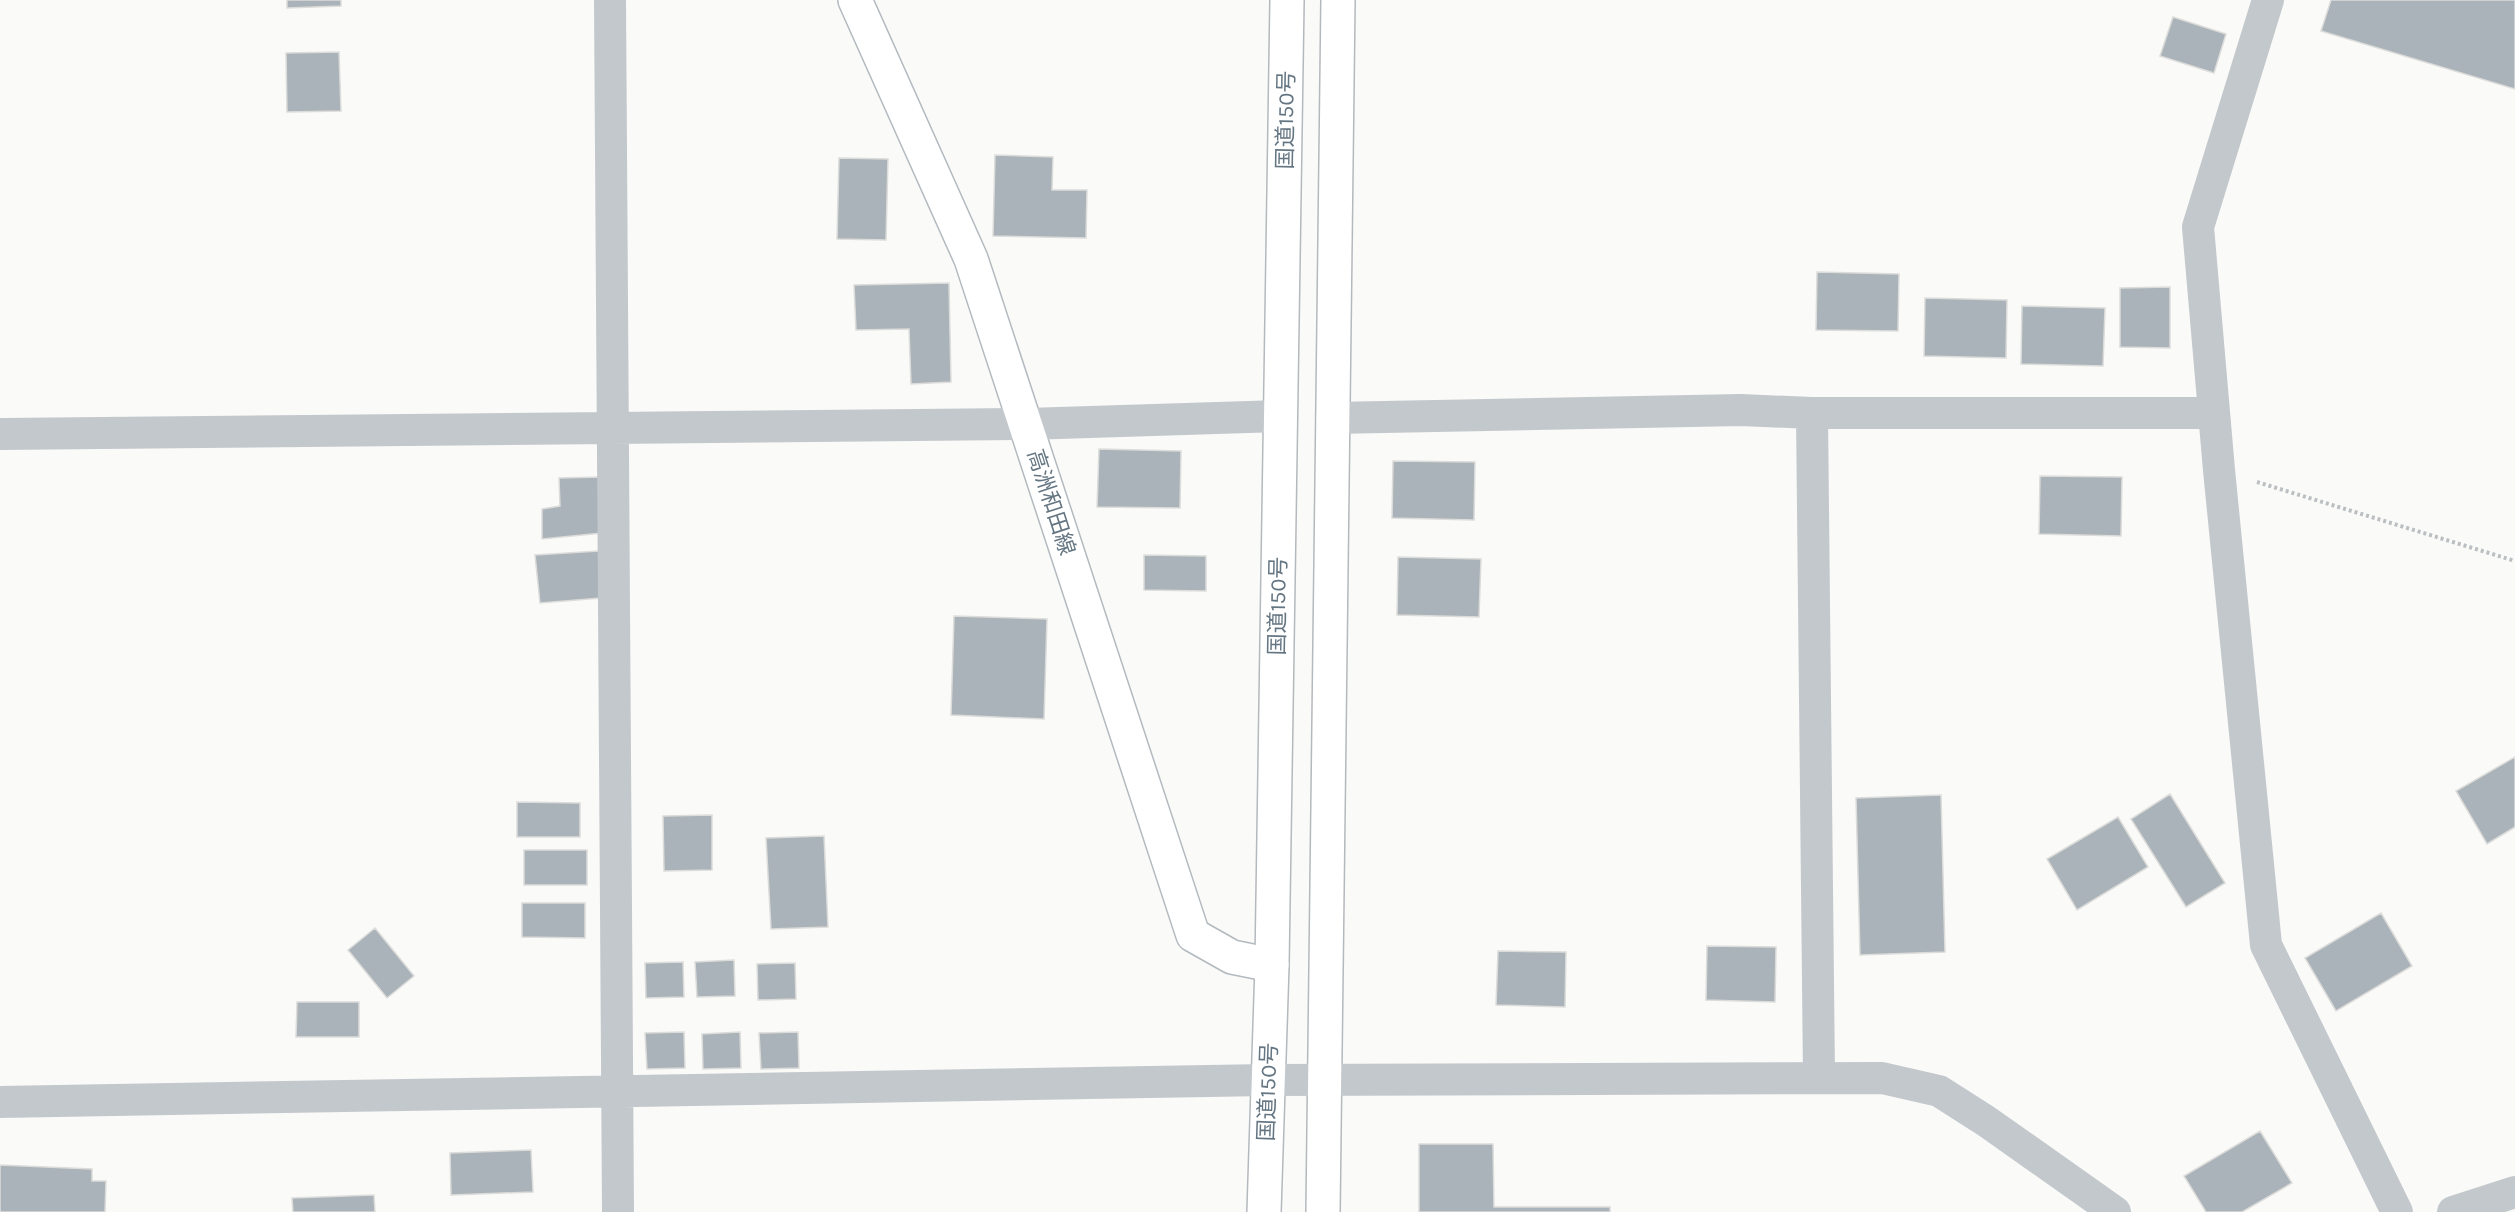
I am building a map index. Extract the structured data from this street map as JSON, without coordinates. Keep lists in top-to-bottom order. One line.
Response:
{"streets":{"main road":["国道150号","高洲和田線"]},"crossings":[["国道150号","高洲和田線"]]}
